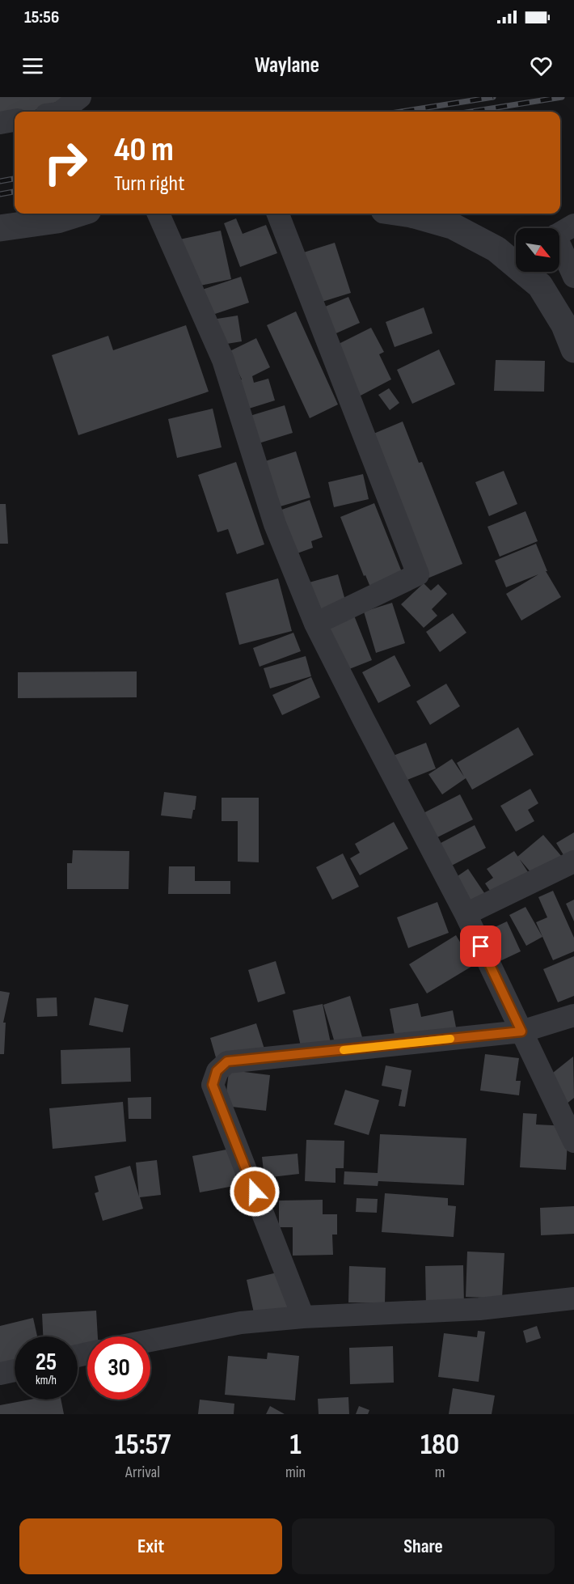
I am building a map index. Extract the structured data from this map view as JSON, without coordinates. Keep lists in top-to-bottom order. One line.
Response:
{"north":"bottom right","page":{"status":"15:56","header":"Waylane","turn":["40 m","Turn right"],"speed":"25 km/h","limit":"30","eta":["15:57","Arrival","1","min","180","m"],"buttons":["Exit","Share"]}}
